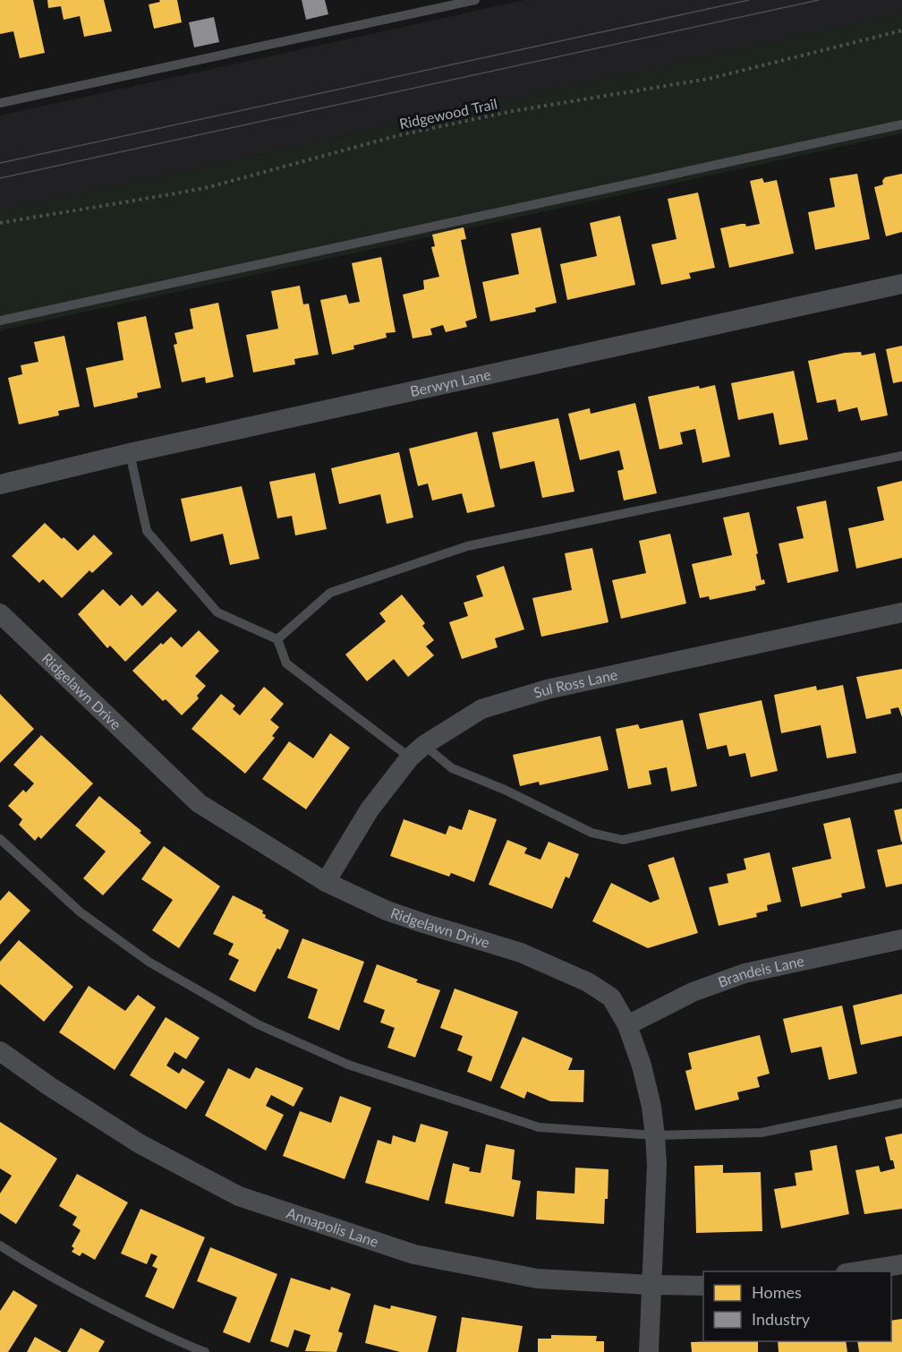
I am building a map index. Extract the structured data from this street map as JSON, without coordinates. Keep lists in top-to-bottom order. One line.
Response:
{"streets":{"street":["Berwyn Lane","Sul Ross Lane","Ridgelawn Drive","Brandeis Lane","Annapolis Lane"],"path":["Ridgewood Trail"]},"crossings":[["Sul Ross Lane","Ridgelawn Drive"],["Ridgelawn Drive","Brandeis Lane"],["Ridgelawn Drive","Annapolis Lane"]],"legend":["Homes","Industry"]}
